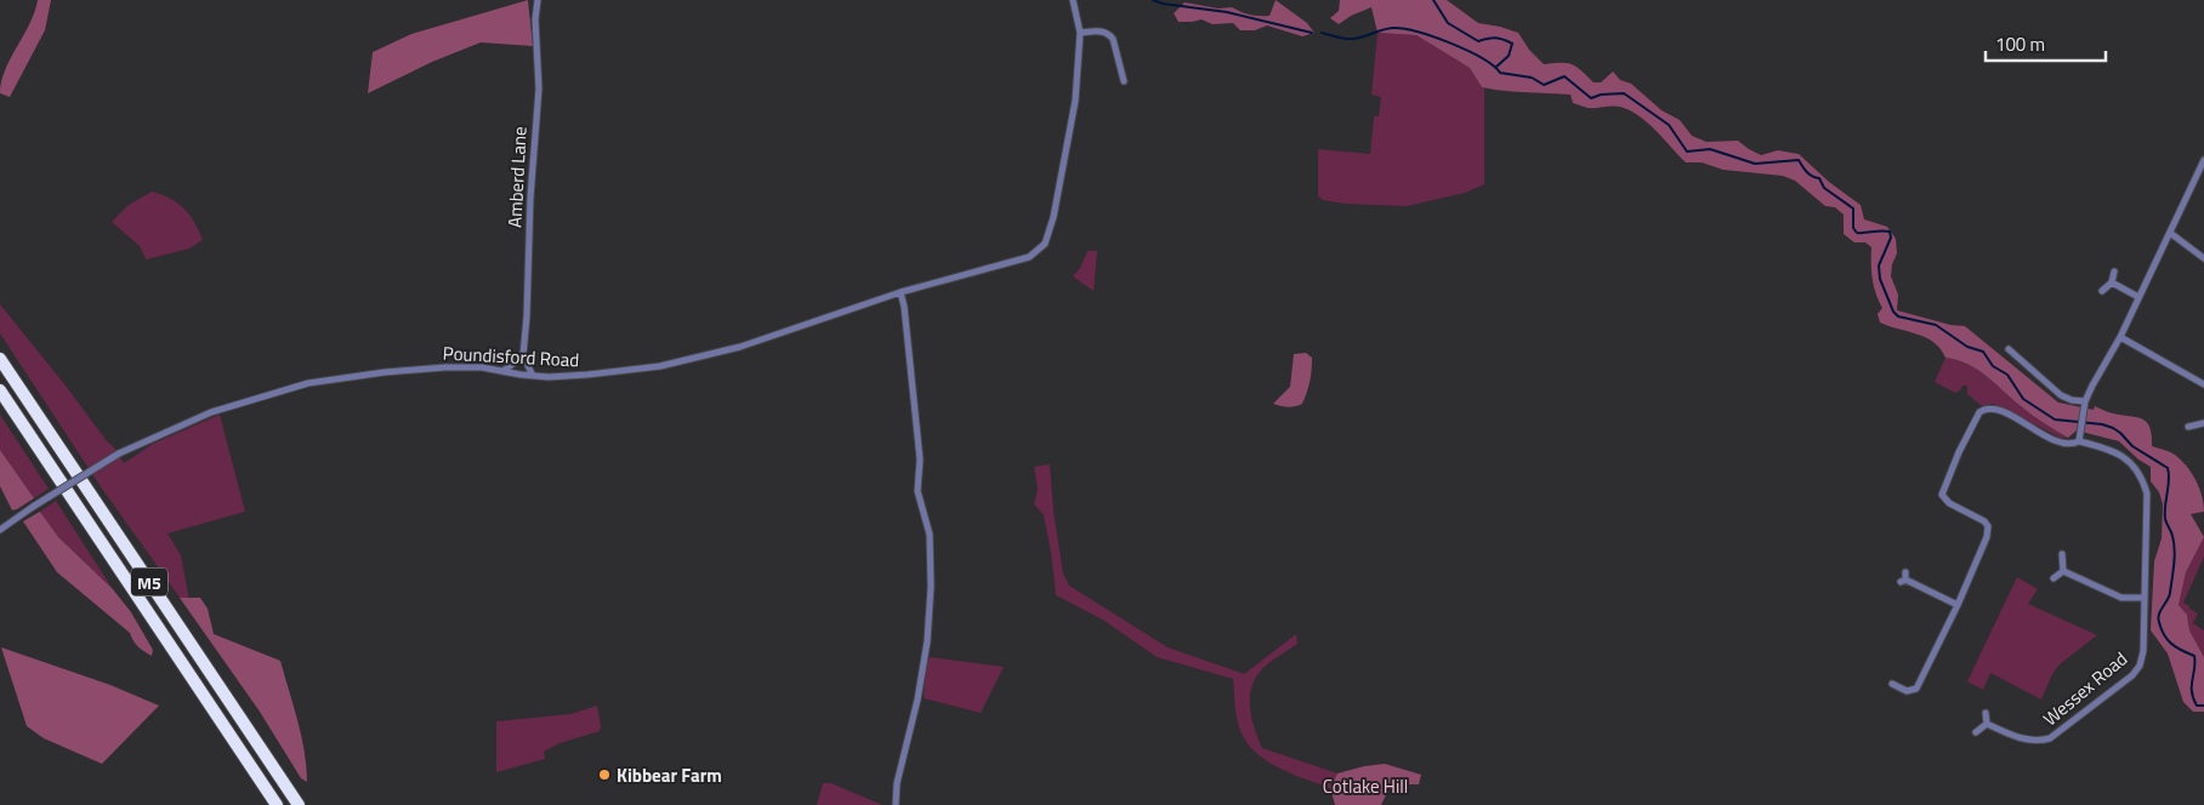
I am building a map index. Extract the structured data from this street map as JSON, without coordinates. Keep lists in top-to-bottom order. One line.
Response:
{"streets":{"highway":["M5"],"street":["Amberd Lane","Poundisford Road","Wessex Road"]},"parks":["Cotlake Hill"],"places":["Kibbear Farm"],"scale_bar":"100 m"}
